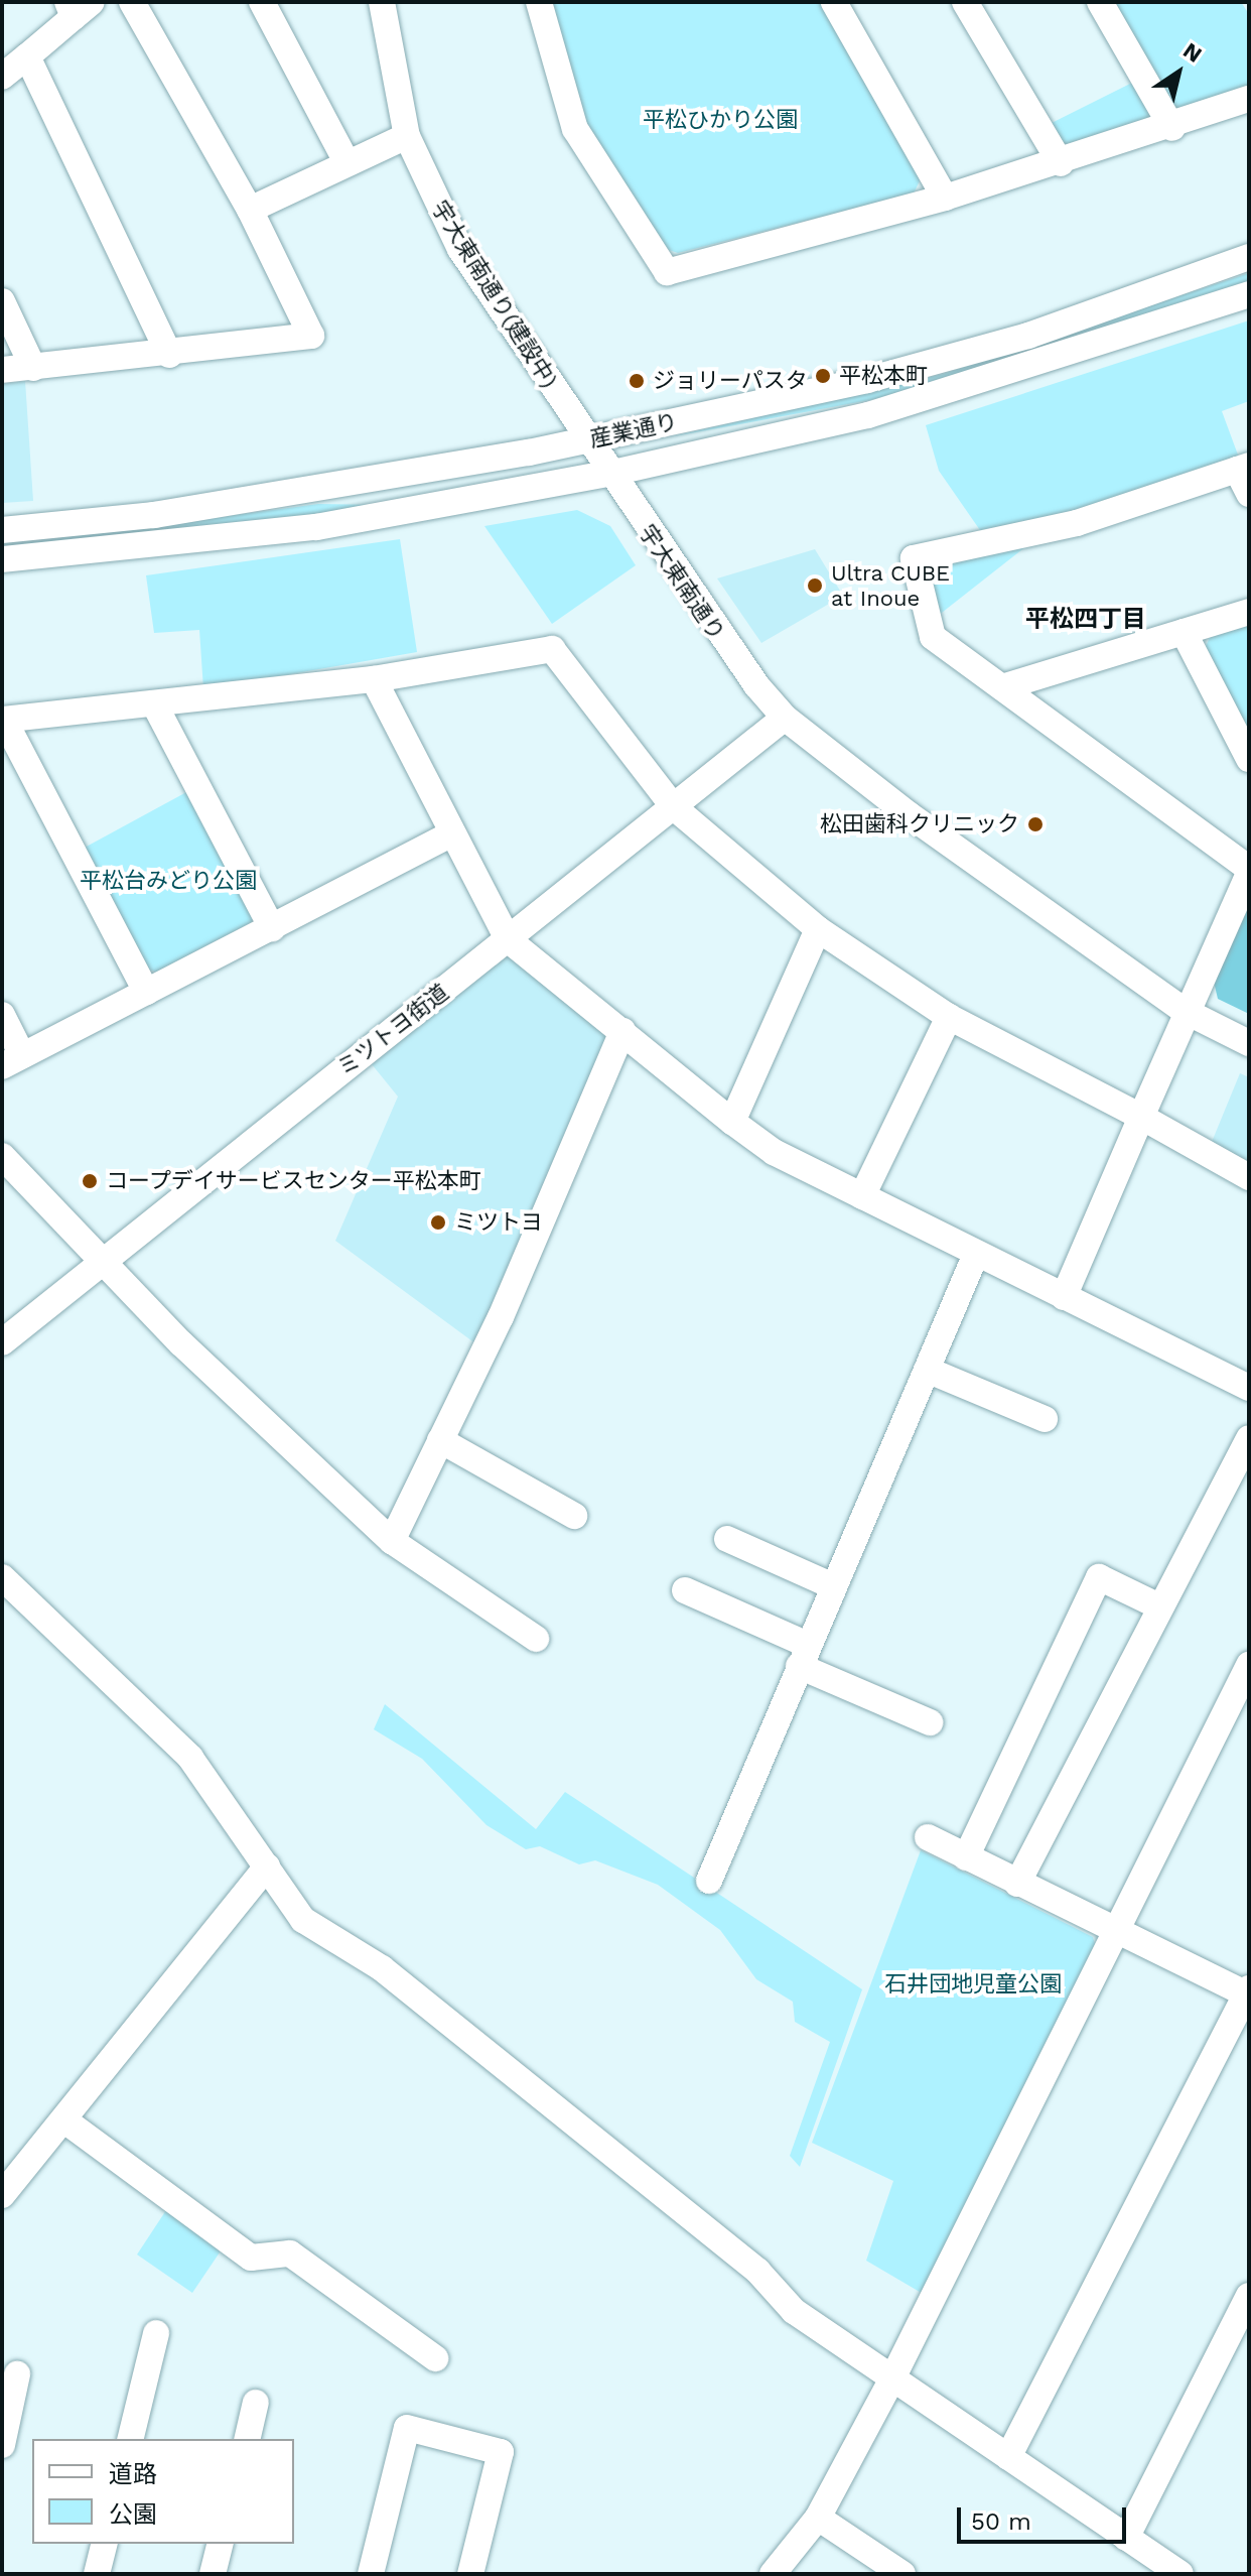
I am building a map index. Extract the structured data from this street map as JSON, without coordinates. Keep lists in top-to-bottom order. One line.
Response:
{"streets":{"street":["宇大東南通り(建設中)","産業通り","宇大東南通り","ミツトヨ街道"]},"crossings":[["宇大東南通り(建設中)","産業通り"],["宇大東南通り(建設中)","宇大東南通り"],["産業通り","宇大東南通り"],["宇大東南通り","ミツトヨ街道"]],"districts":["平松四丁目"],"parks":["平松ひかり公園","平松台みどり公園","石井団地児童公園"],"places":["平松本町","ジョリーパスタ","Ultra CUBE at Inoue","松田歯科クリニック","コープデイサービスセンター平松本町","ミツトヨ"],"legend":["道路","公園"],"scale_bar":"50 m","north":"top right"}
